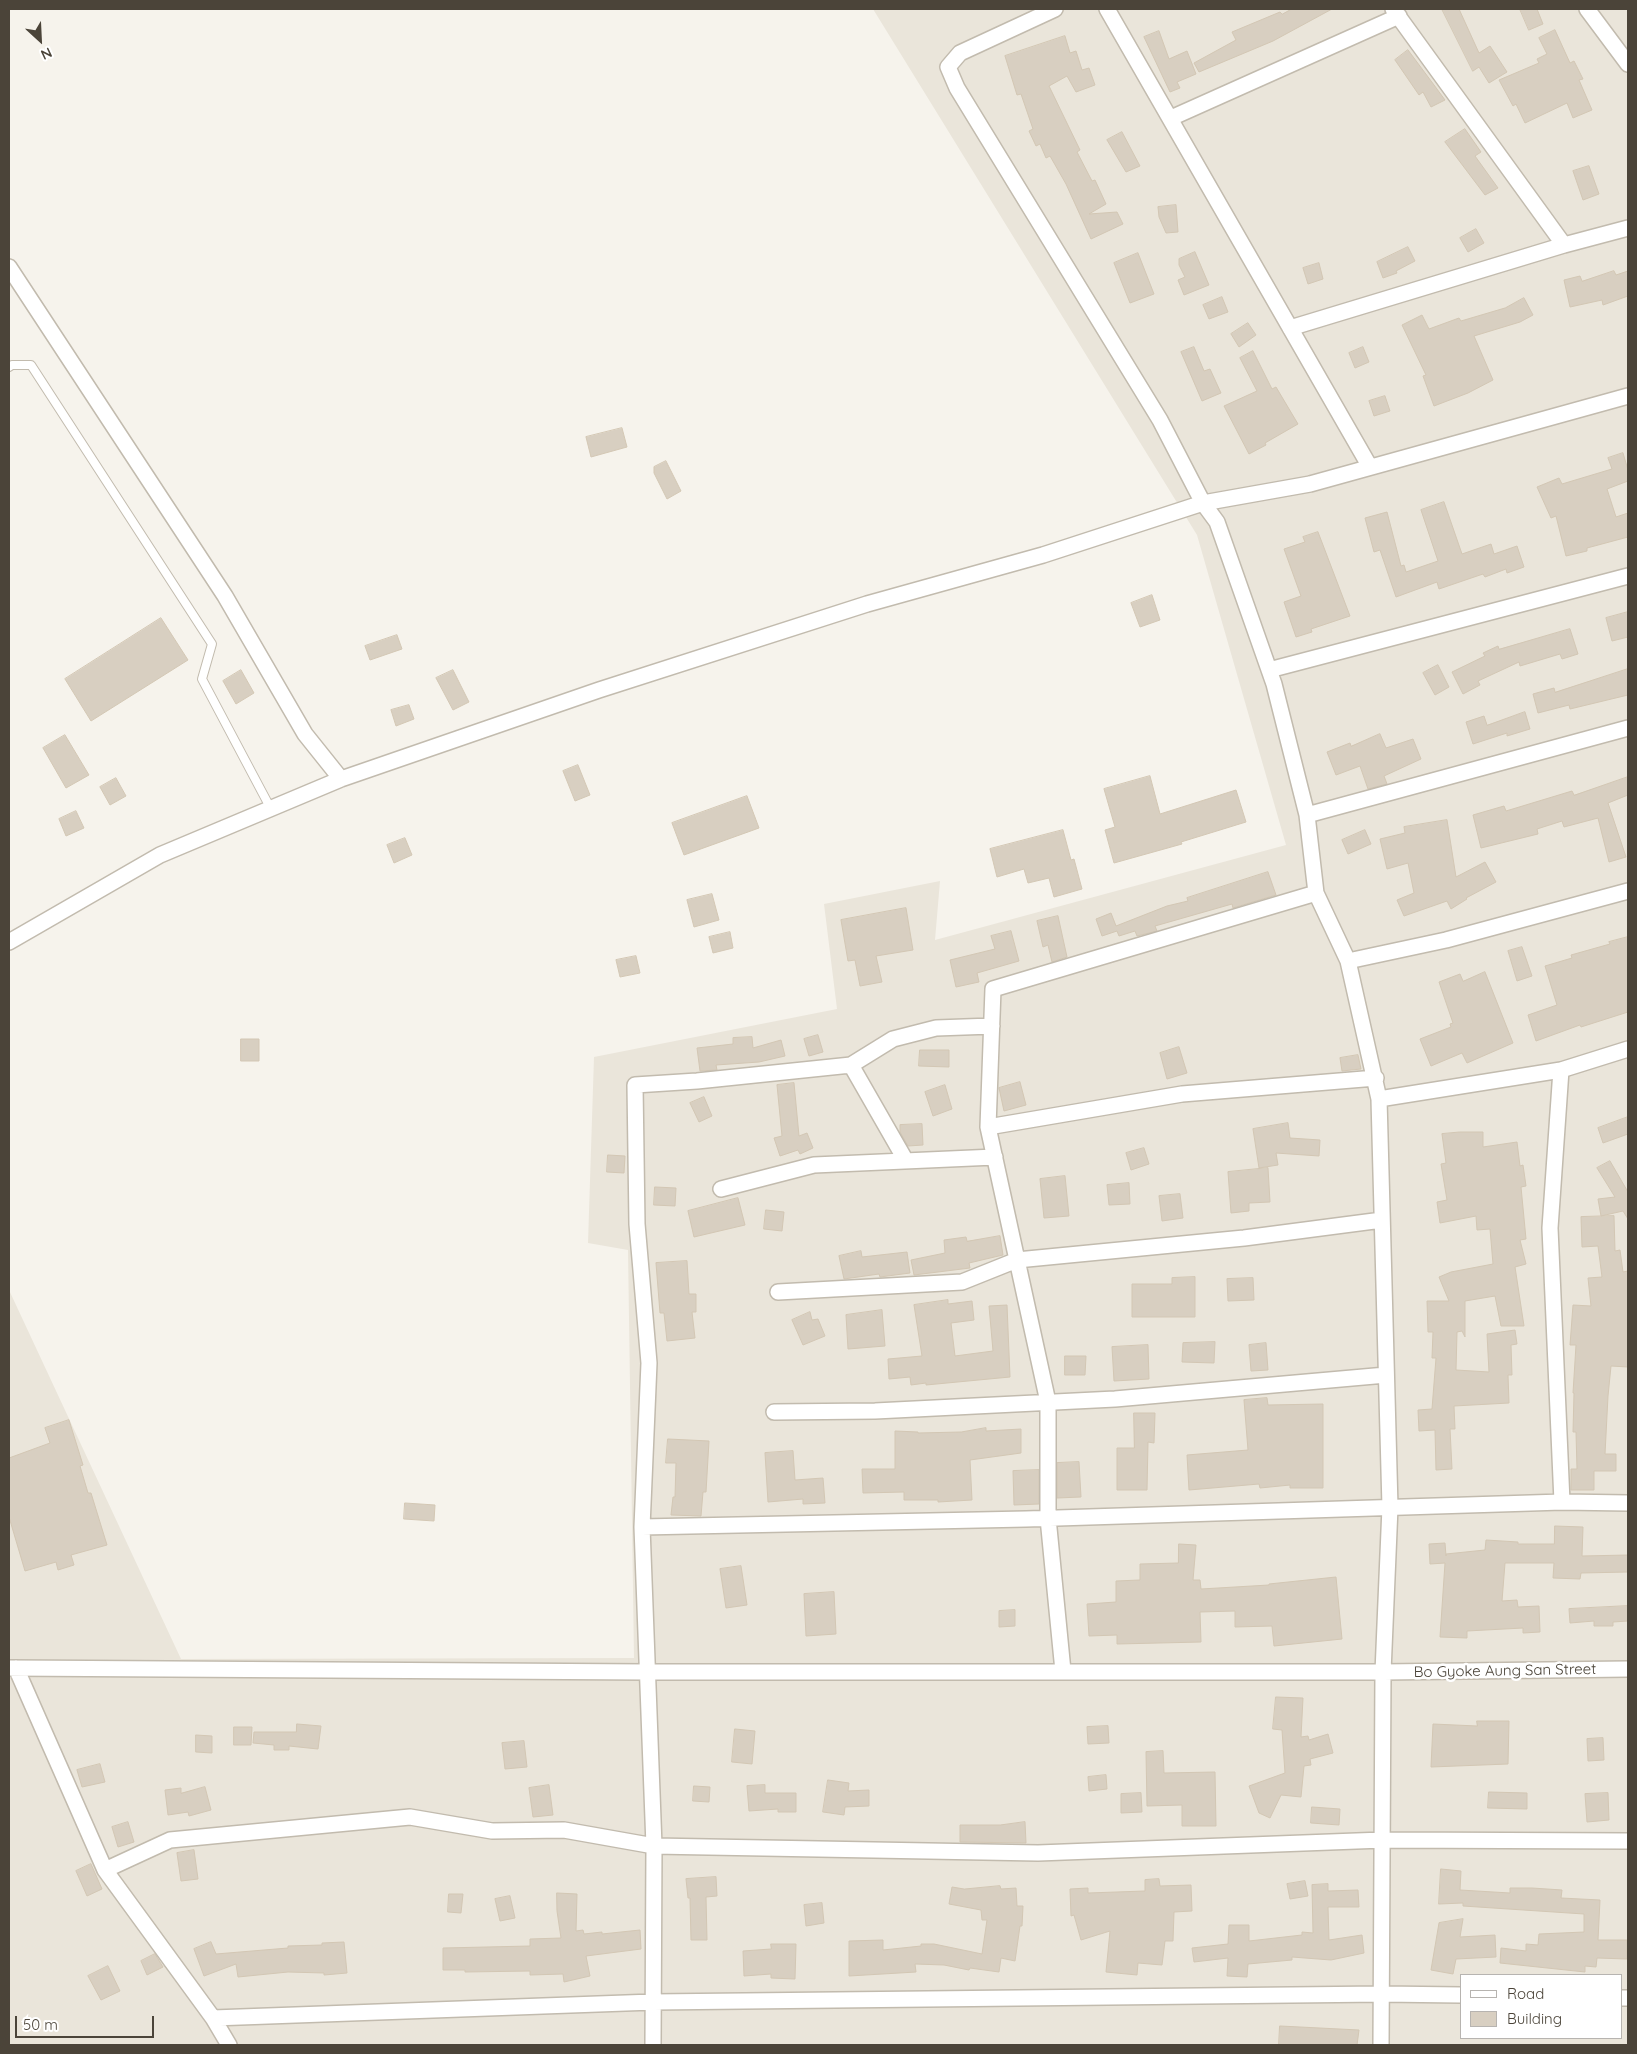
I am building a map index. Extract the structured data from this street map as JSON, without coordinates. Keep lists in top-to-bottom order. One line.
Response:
{"streets":{"street":["Bo Gyoke Aung San Street"]},"legend":["Road","Building"],"scale_bar":"50 m","north":"bottom right"}
